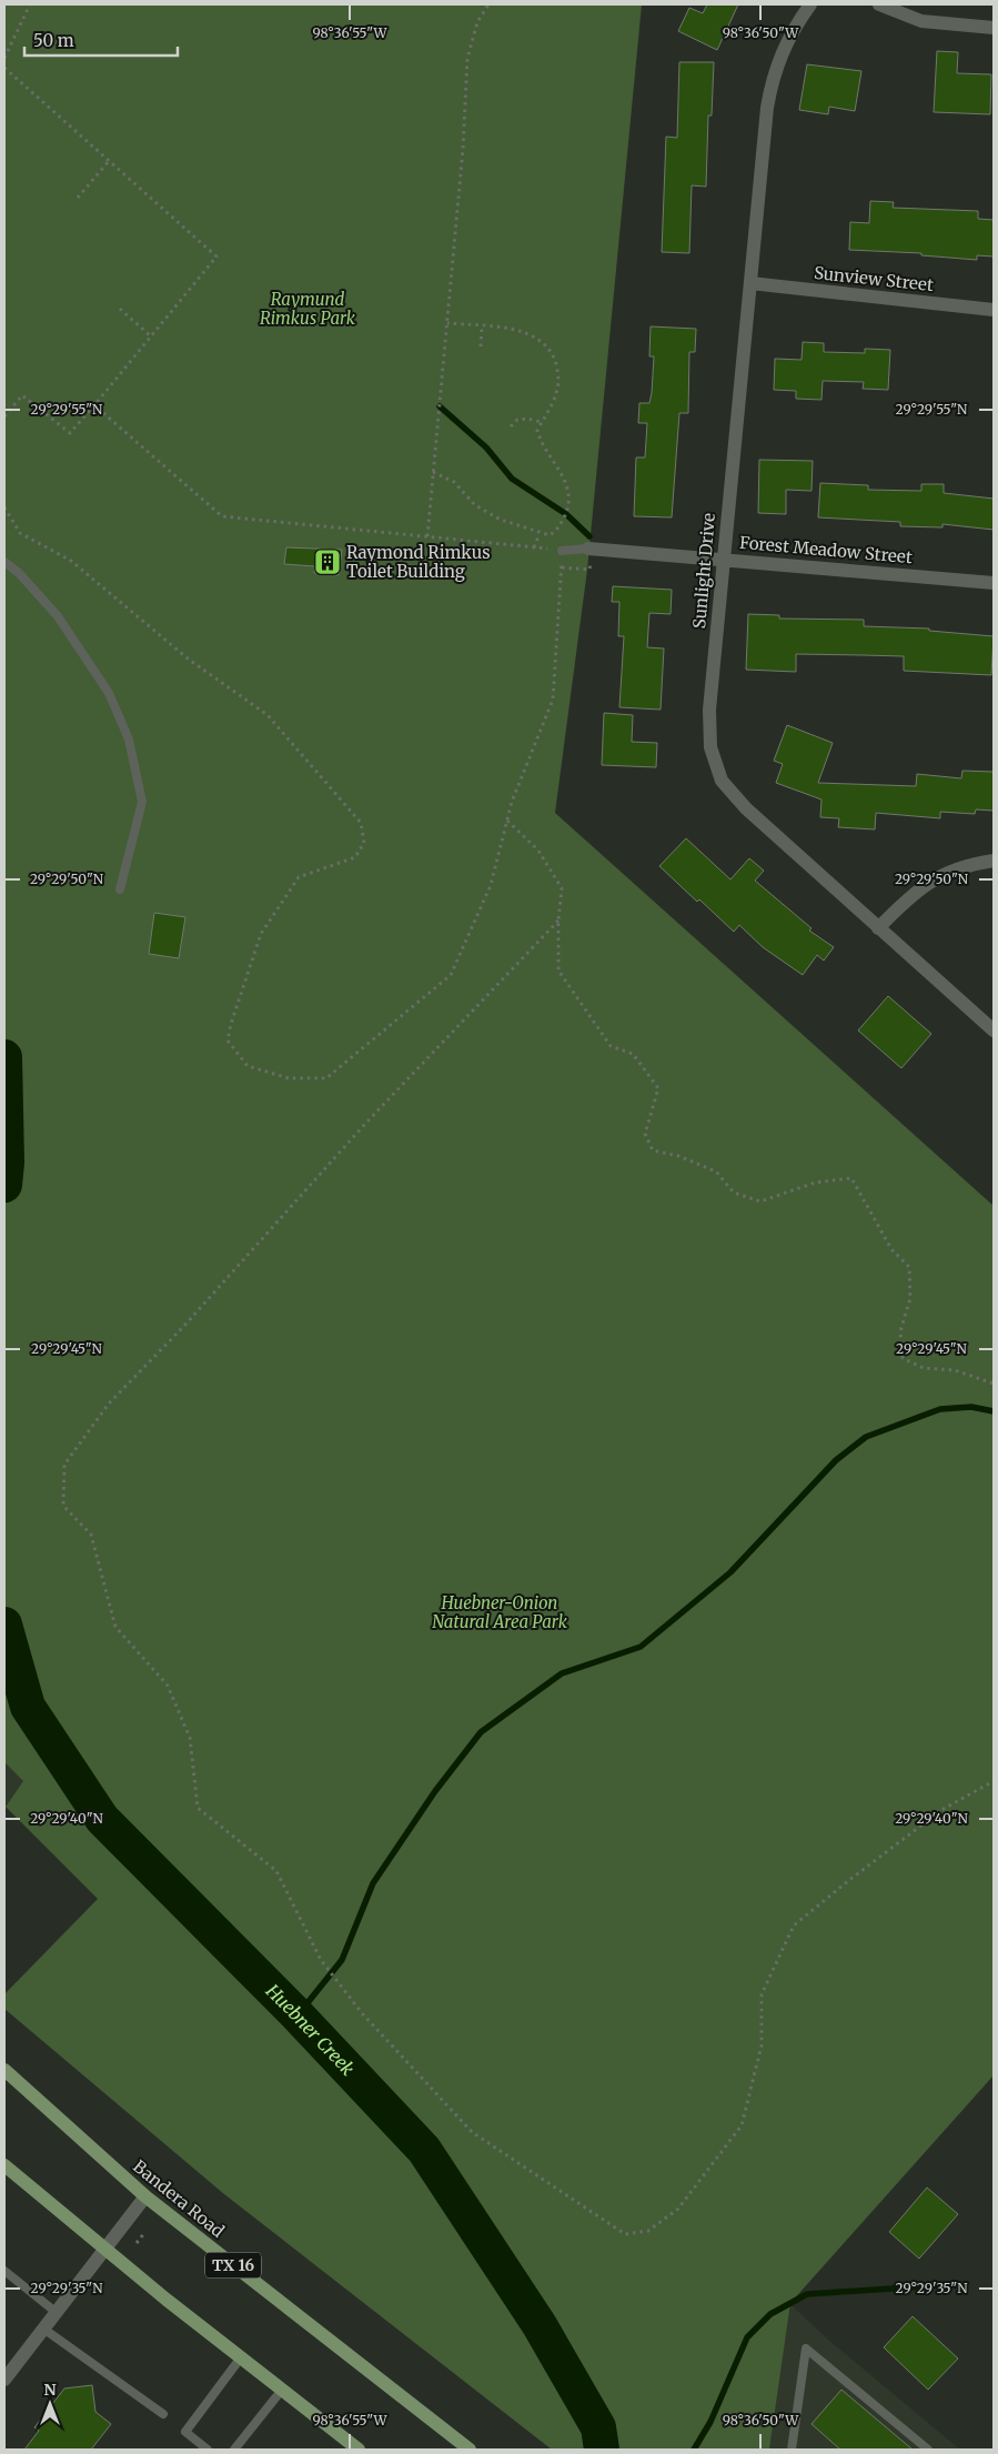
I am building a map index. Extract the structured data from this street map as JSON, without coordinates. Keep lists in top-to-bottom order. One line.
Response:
{"streets":{"main road":["Bandera Road","TX 16"],"street":["Sunview Street","Forest Meadow Street","Sunlight Drive"]},"crossings":[["Sunview Street","Sunlight Drive"],["Forest Meadow Street","Sunlight Drive"]],"water":["Huebner Creek"],"parks":["Raymund Rimkus Park","Huebner-Onion Natural Area Park"],"places":{"building":["Raymond Rimkus Toilet Building"]},"scale_bar":"50 m","north":"top","coordinates":["98°36'55\"W","98°36'50\"W","29°29'55\"N","29°29'50\"N","29°29'45\"N","29°29'40\"N","29°29'35\"N"]}
